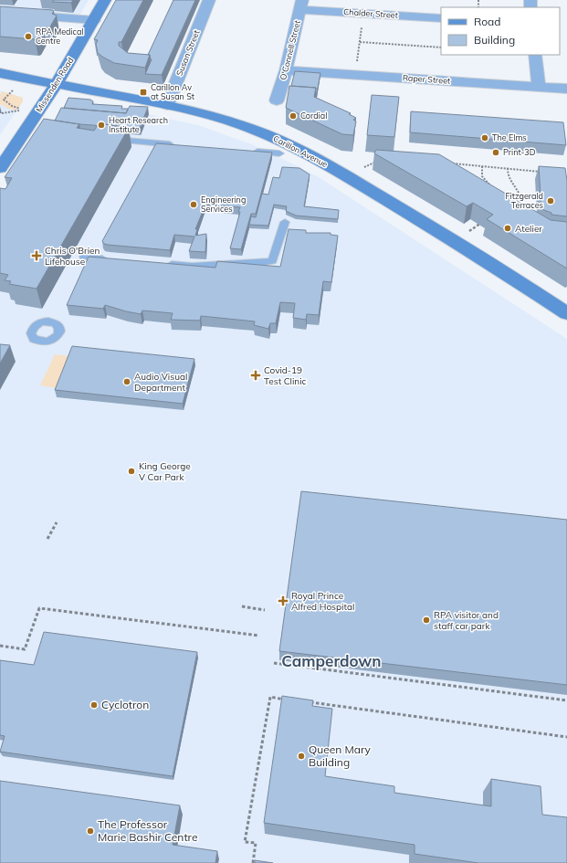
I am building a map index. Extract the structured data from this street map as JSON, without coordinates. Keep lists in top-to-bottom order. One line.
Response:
{"streets":{"main road":["Missenden Road","Carillon Avenue"],"street":["Chalder Street","O'Connell Street","Susan Street","Raper Street"]},"crossings":[["Chalder Street","O'Connell Street"],["O'Connell Street","Raper Street"],["Susan Street","Carillon Avenue"],["Missenden Road","Carillon Avenue"]],"districts":["Camperdown"],"places":{"other":["RPA Medical Centre","Cordial","Heart Research Institute","The Elms","Print-3D","Fitzgerald Terraces","Engineering Services","Atelier","Audio Visual Department","King George V Car Park","RPA visitor and staff car park","Cyclotron","Queen Mary Building","The Professor Marie Bashir Centre"],"transit":["Carillon Av at Susan St"],"health":["Chris O'Brien Lifehouse","Covid-19 Test Clinic","Royal Prince Alfred Hospital"]},"legend":["Road","Building"]}
